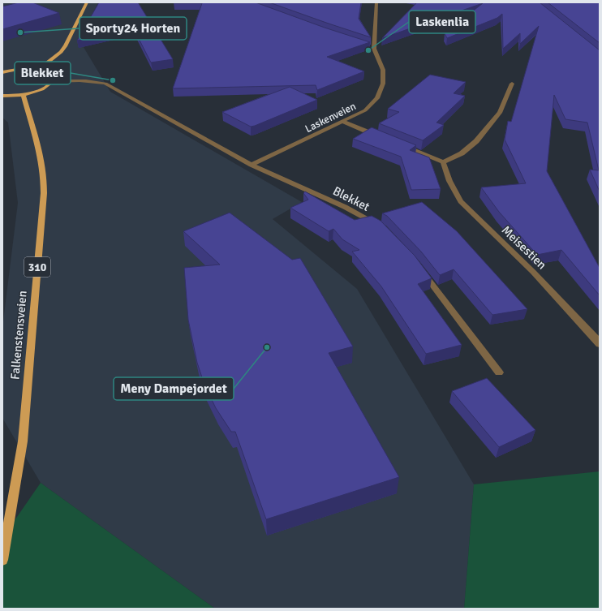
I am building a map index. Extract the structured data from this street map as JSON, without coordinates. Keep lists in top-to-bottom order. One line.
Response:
{"streets":{"main road":["310","Falkenstensveien"],"street":["Laskenveien","Blekket","Meisestien"]},"crossings":[["Laskenveien","Blekket"]],"places":["Sporty24 Horten","Laskenlia","Blekket","Meny Dampejordet"]}
